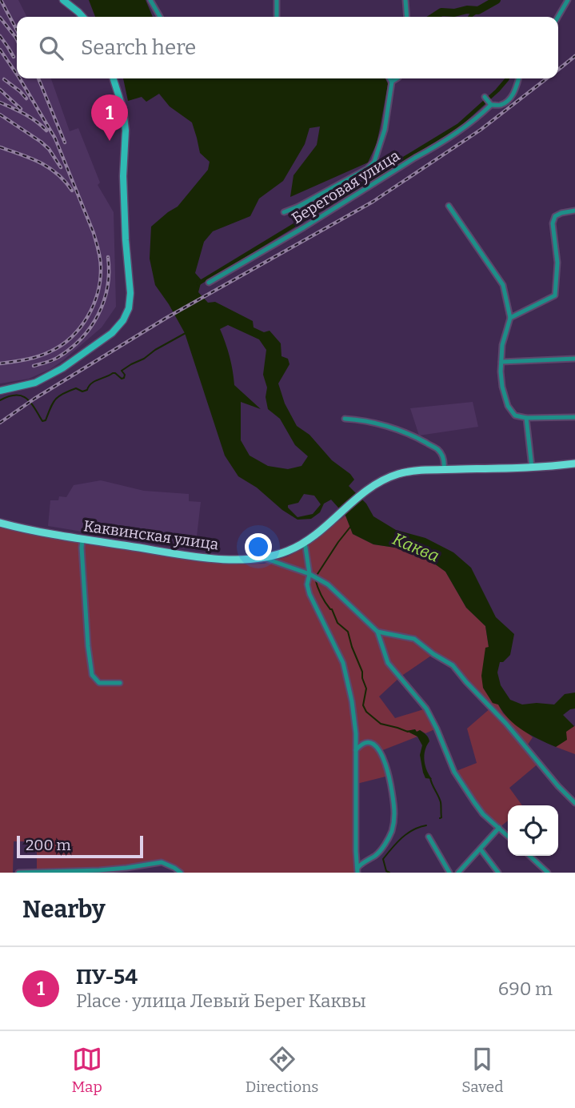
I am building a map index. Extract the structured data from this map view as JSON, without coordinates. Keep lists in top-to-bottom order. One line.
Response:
{"streets":{"main road":["Каквинская улица"],"street":["Береговая улица"]},"water":["Каква"],"scale_bar":"200 m","page":{"search":"Search here","pins":"1","scale":"200 m","heading":"Nearby","list":[{"mark":"1","name":"ПУ-54","note":"Place · улица Левый Берег Каквы","value":"690 m"}],"nav":["Map","Directions","Saved"]}}
